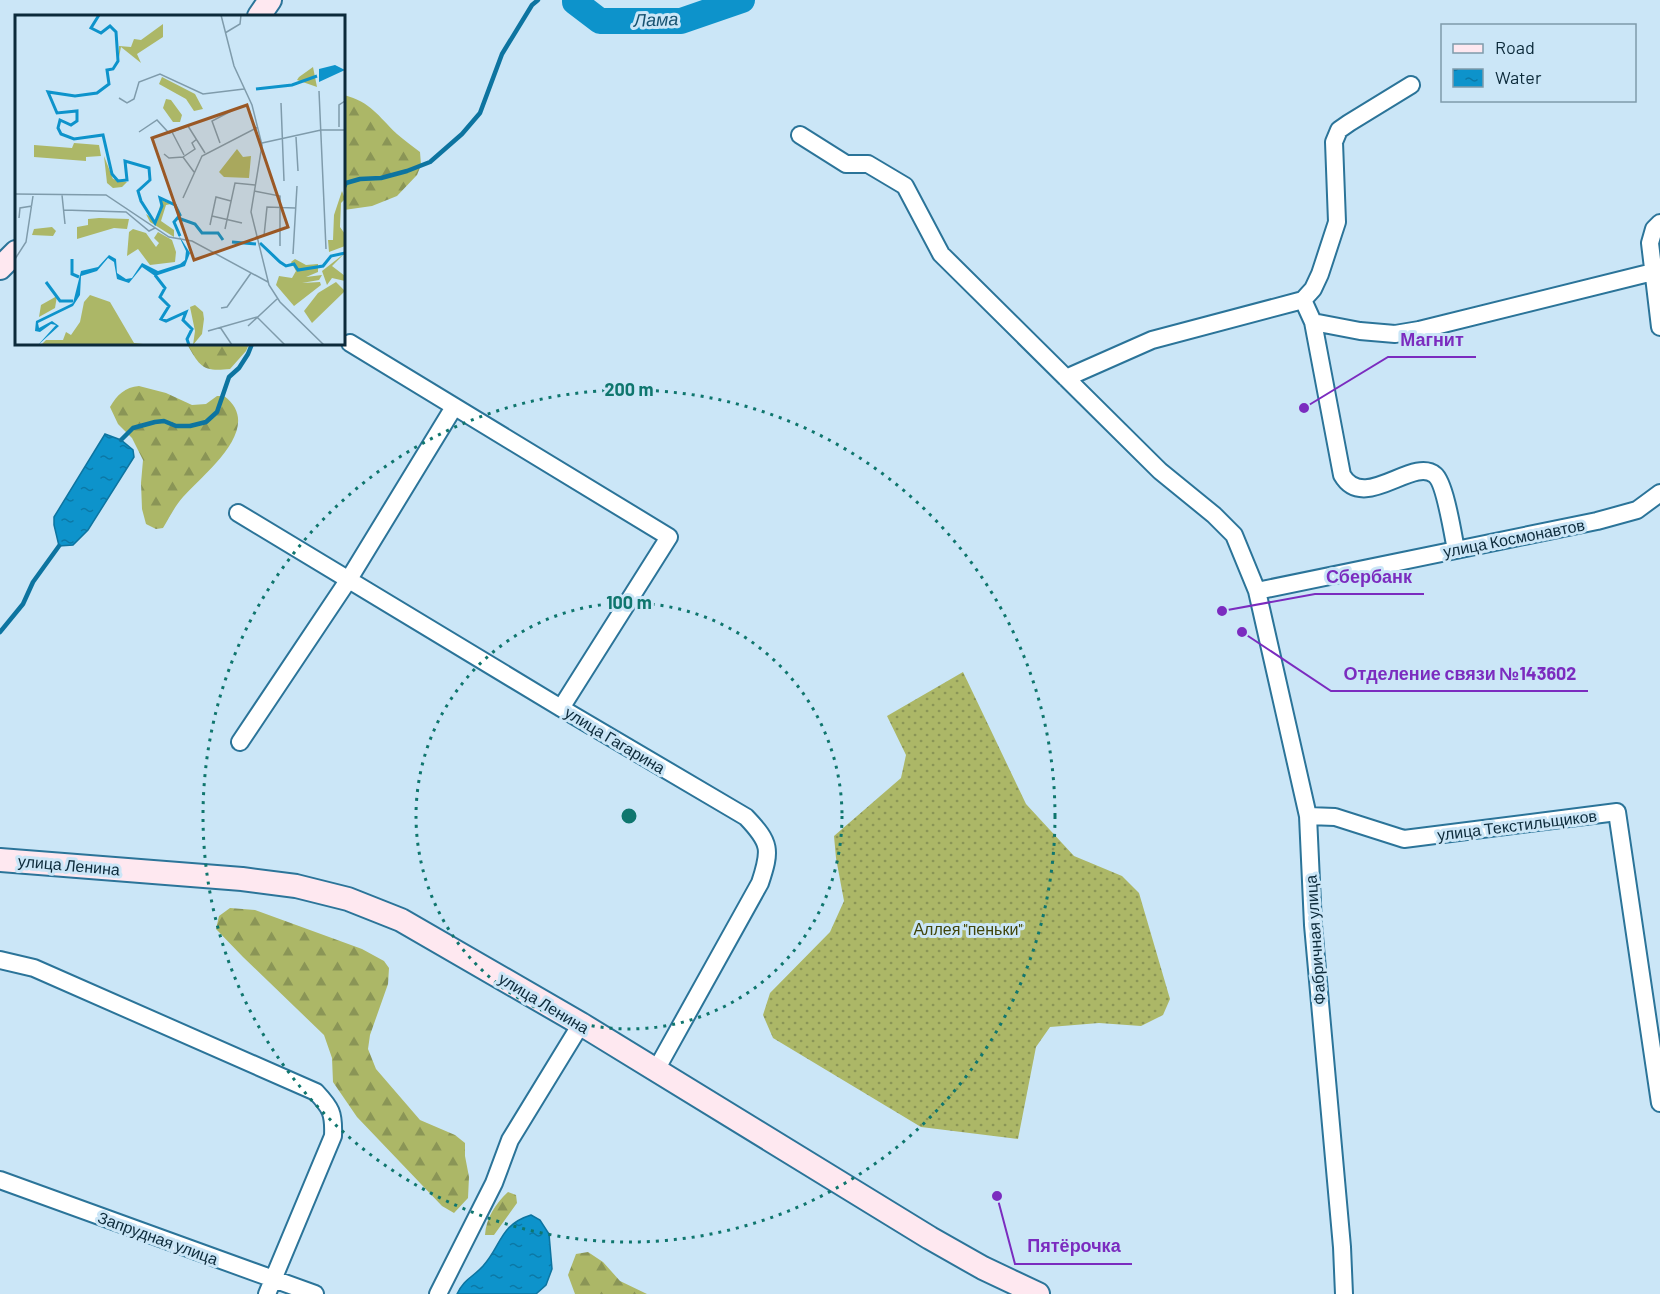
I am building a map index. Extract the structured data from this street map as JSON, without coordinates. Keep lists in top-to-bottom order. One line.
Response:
{"streets":{"main road":["улица Ленина"],"street":["улица Космонавтов","улица Гагарина","улица Текстильщиков","Фабричная улица","Запрудная улица"]},"crossings":[["улица Космонавтов","Фабричная улица"],["улица Гагарина","улица Ленина"],["улица Текстильщиков","Фабричная улица"]],"water":["Лама"],"parks":["Аллея \"пеньки\""],"places":["Магнит","Сбербанк","Отделение связи №143602","Пятёрочка"],"legend":["Road","Water"],"rings":["200 m","100 m"]}
